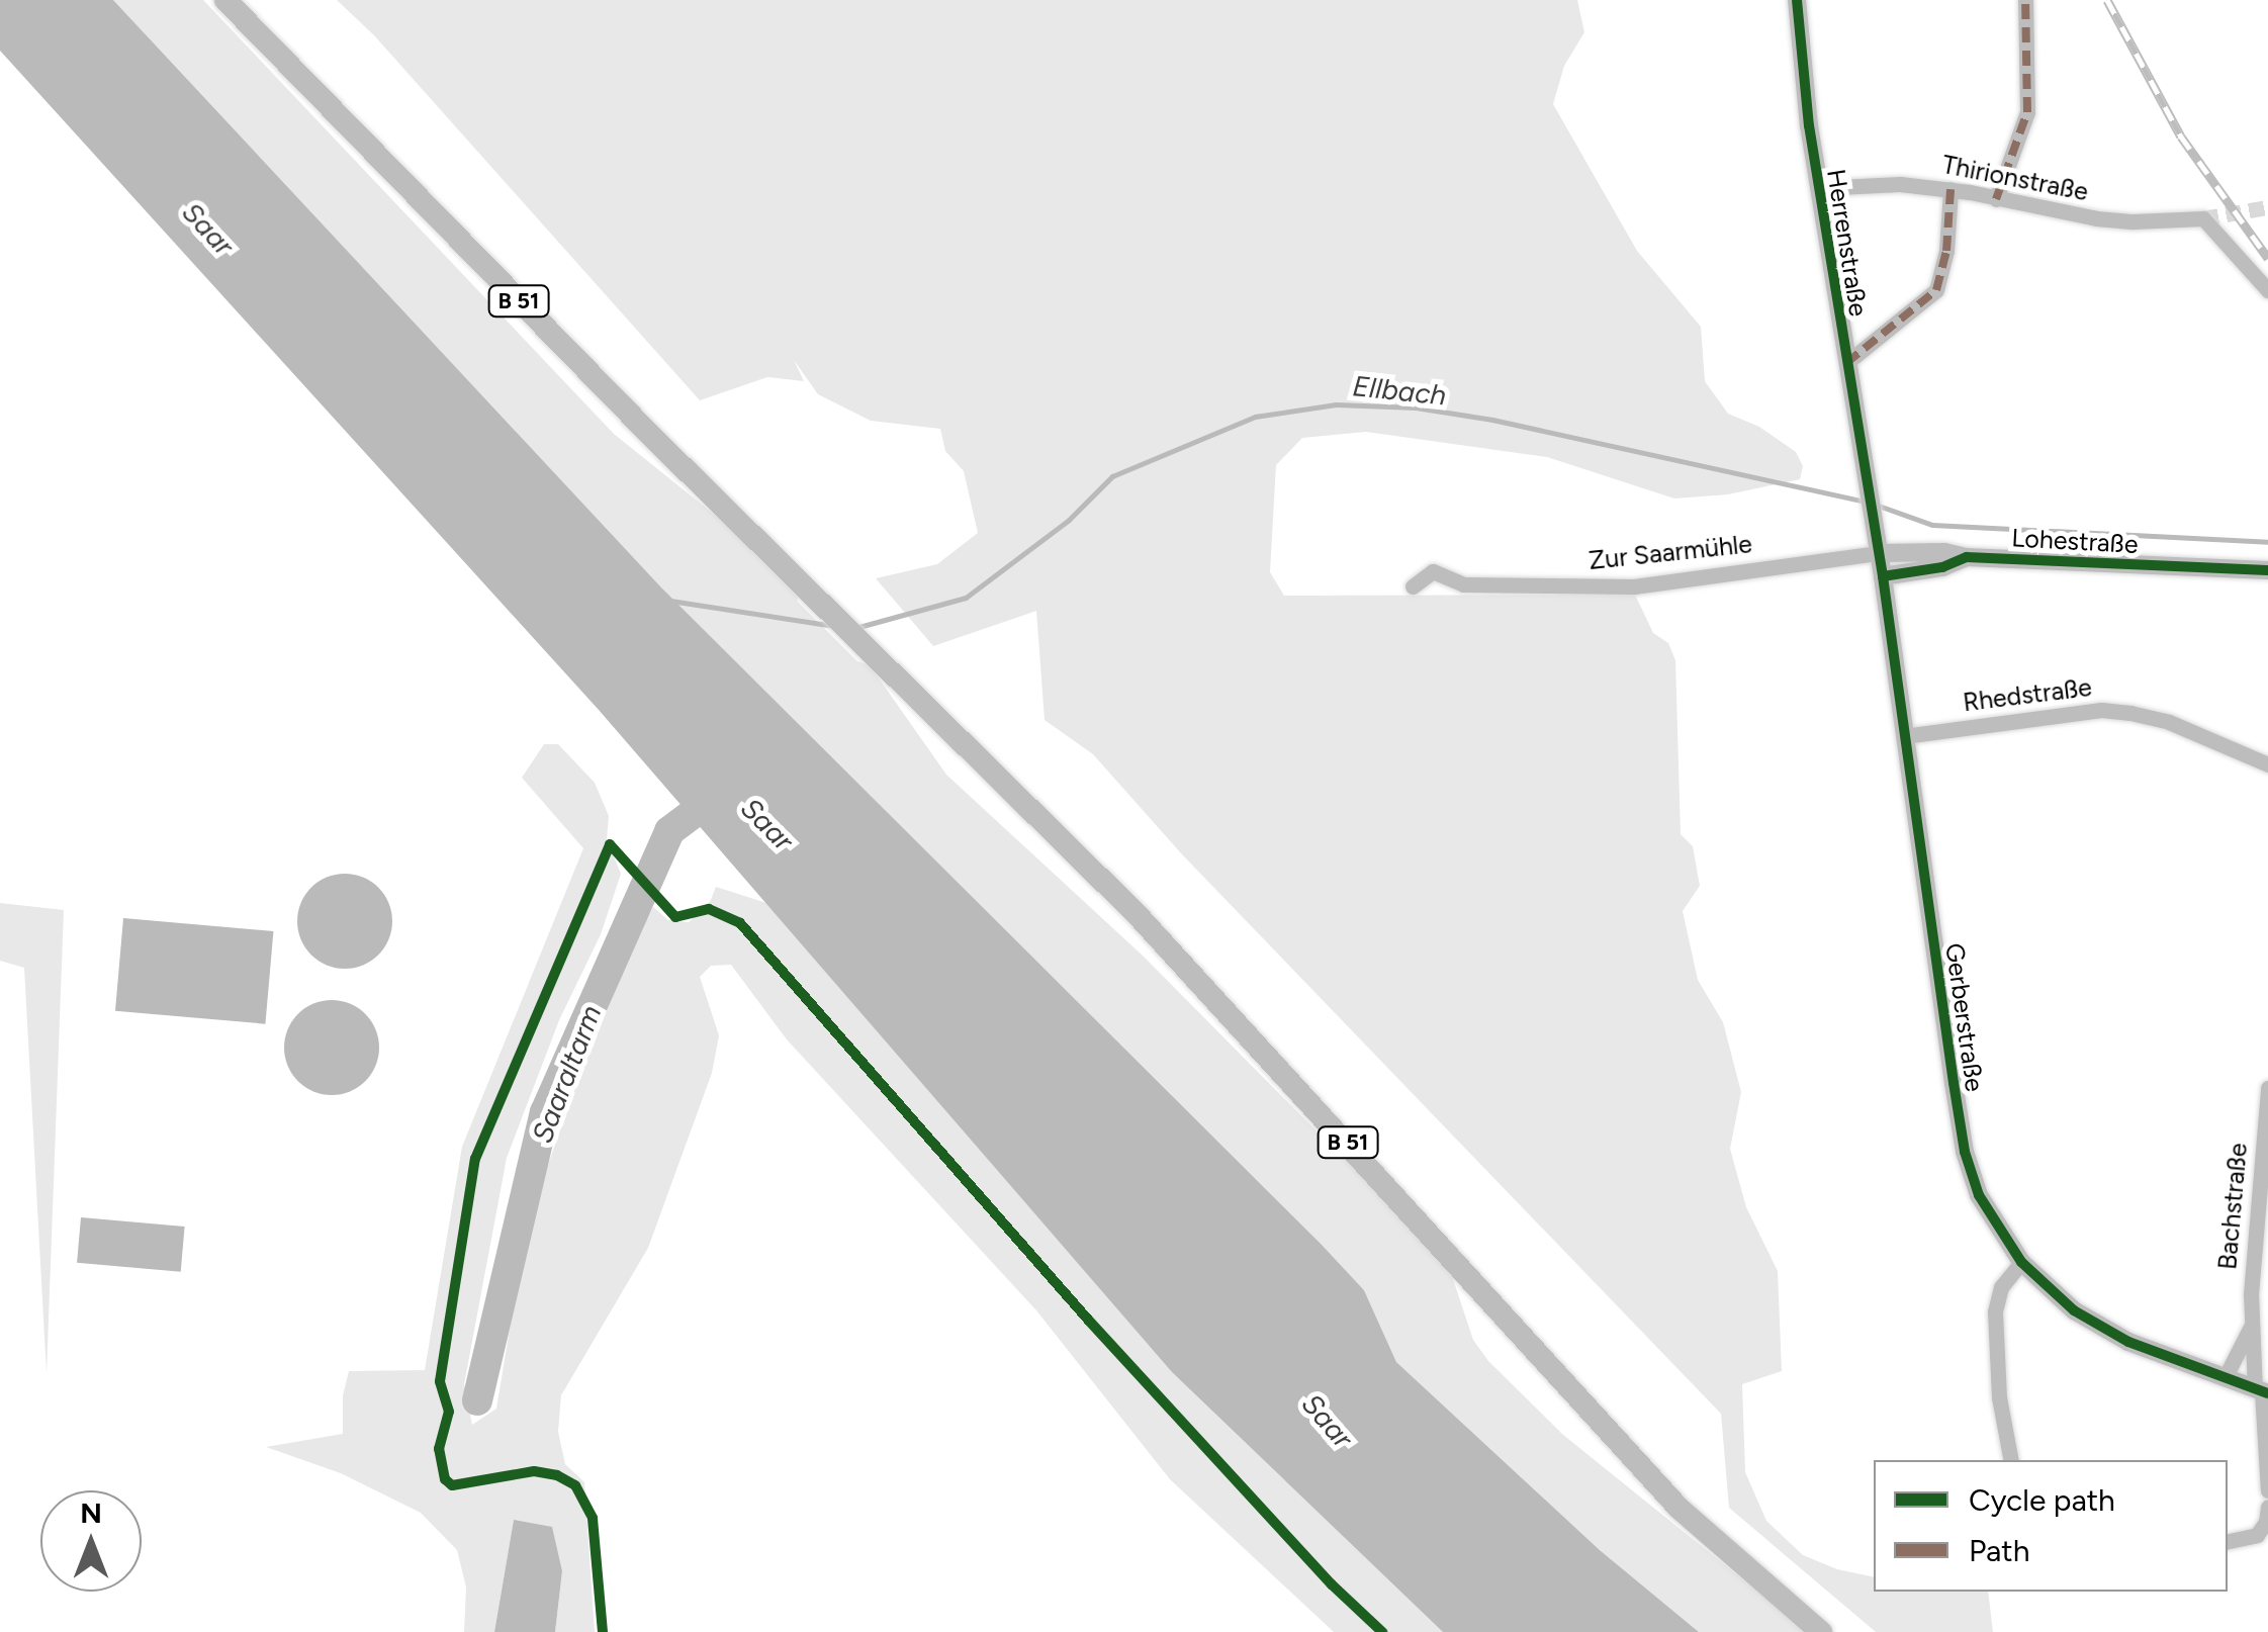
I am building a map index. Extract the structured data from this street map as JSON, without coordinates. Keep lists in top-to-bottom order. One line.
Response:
{"streets":{"main road":["B 51"],"street":["Thirionstraße","Herrenstraße","Lohestraße","Zur Saarmühle","Rhedstraße","Gerberstraße","Bachstraße"]},"crossings":[["Thirionstraße","Herrenstraße"],["Herrenstraße","Gerberstraße"],["Lohestraße","Zur Saarmühle"],["Lohestraße","Gerberstraße"],["Zur Saarmühle","Gerberstraße"],["Rhedstraße","Gerberstraße"],["Gerberstraße","Bachstraße"]],"water":["Saar","Ellbach","Saaraltarm"],"legend":["Cycle path","Path"],"north":"top"}
